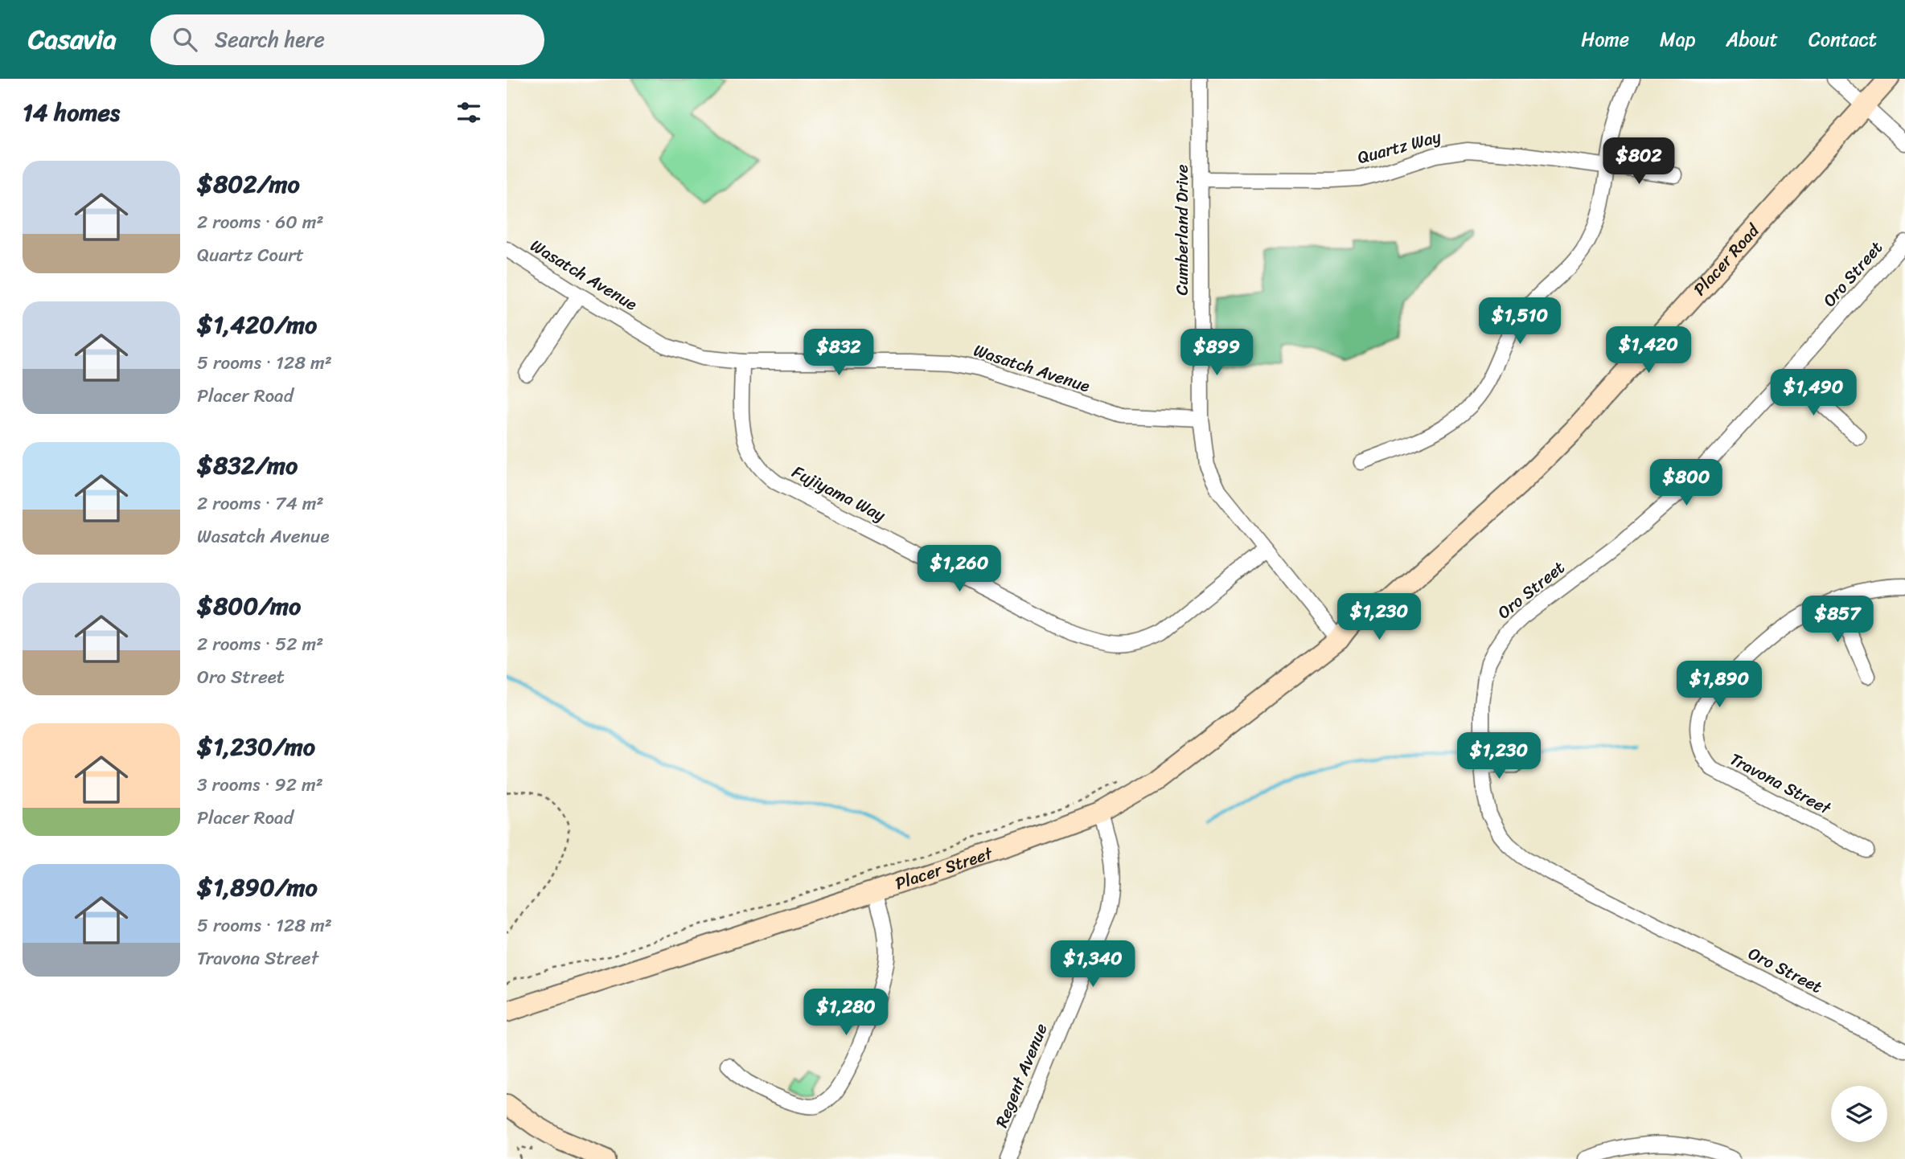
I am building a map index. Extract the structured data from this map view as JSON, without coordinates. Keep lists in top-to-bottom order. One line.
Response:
{"streets":{"main road":["Placer Road","Placer Street"],"street":["Quartz Way","Cumberland Drive","Oro Street","Wasatch Avenue","Fujiyama Way","Travona Street","Regent Avenue"]},"crossings":[["Quartz Way","Cumberland Drive"],["Cumberland Drive","Placer Road"],["Cumberland Drive","Wasatch Avenue"],["Cumberland Drive","Fujiyama Way"],["Cumberland Drive","Placer Street"],["Placer Road","Placer Street"],["Wasatch Avenue","Fujiyama Way"],["Placer Street","Regent Avenue"]],"page":{"header":"Casavia","search":"Search here","nav":["Home","Map","About","Contact"],"heading":"14 homes","price":["$802","$1,510","$1,420","$832","$899","$1,490","$800","$1,260","$1,230","$857","$1,890","$1,230","$1,340","$1,280"],"list":[{"name":"$802/mo","note":"2 rooms · 60 m² · Quartz Court"},{"name":"$1,420/mo","note":"5 rooms · 128 m² · Placer Road"},{"name":"$832/mo","note":"2 rooms · 74 m² · Wasatch Avenue"},{"name":"$800/mo","note":"2 rooms · 52 m² · Oro Street"},{"name":"$1,230/mo","note":"3 rooms · 92 m² · Placer Road"},{"name":"$1,890/mo","note":"5 rooms · 128 m² · Travona Street"}]}}
